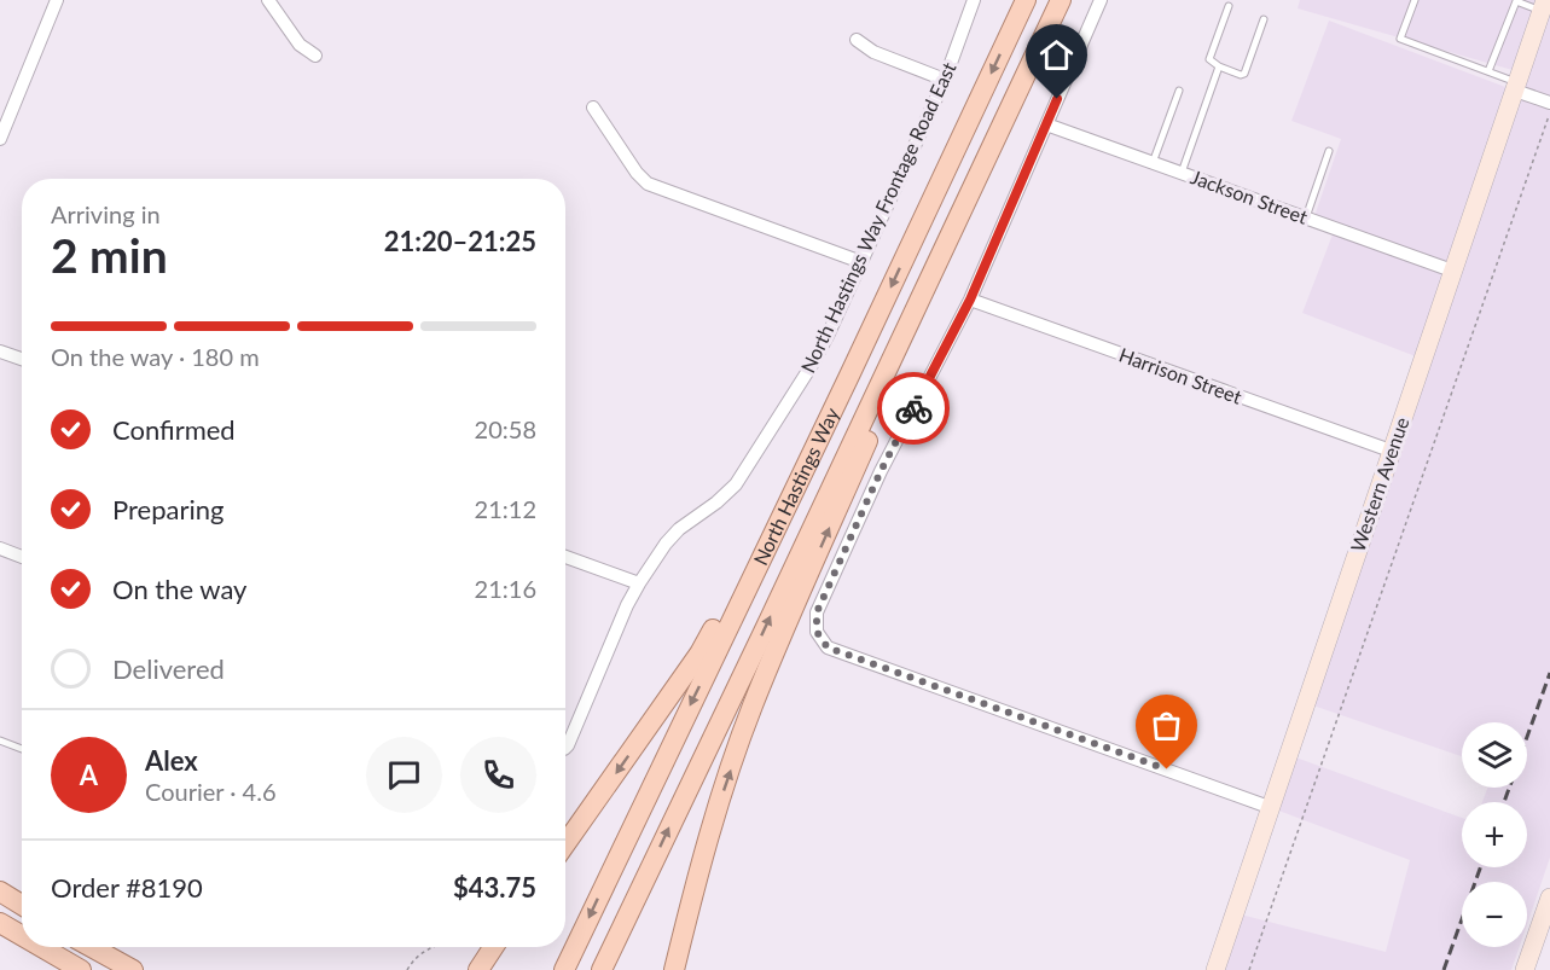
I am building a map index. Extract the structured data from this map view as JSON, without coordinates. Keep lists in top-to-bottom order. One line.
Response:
{"streets":{"main road":["North Hastings Way"],"street":["Jackson Street","North Hastings Way Frontage Road East","Harrison Street","Western Avenue"]},"crossings":[["Jackson Street","Western Avenue"],["Harrison Street","Western Avenue"]],"page":{"heading":["2 min","Arriving in","21:20–21:25"],"panel":["Alex","Courier · 4.6","Order #8190","$43.75"],"bar":"On the way · 180 m","list":[["Confirmed","20:58"],["Preparing","21:12"],["On the way","21:16"],"Delivered"],"map_buttons":["+","−"],"round":"A"}}
